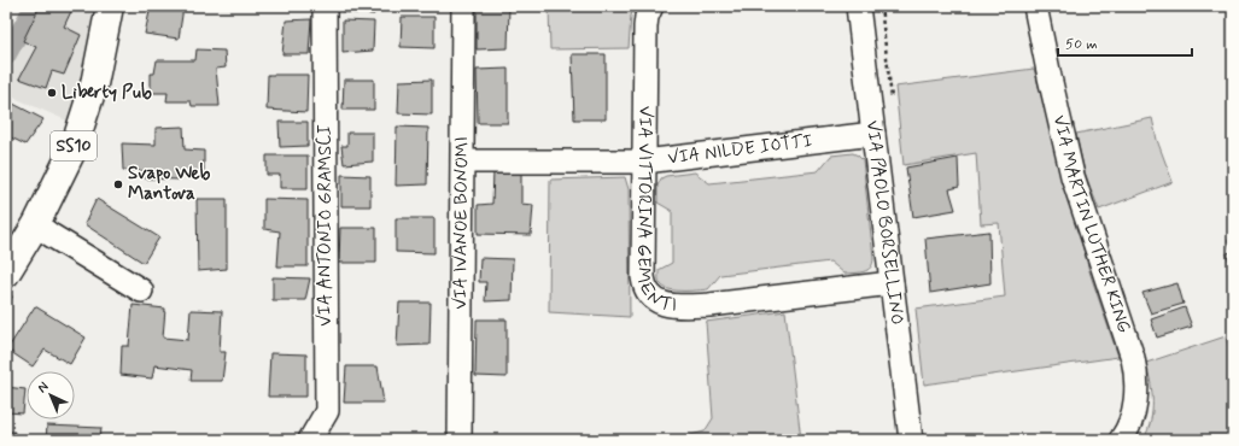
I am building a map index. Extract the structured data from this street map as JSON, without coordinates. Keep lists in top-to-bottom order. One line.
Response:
{"streets":{"main road":["SS10"],"street":["VIA NILDE IOTTI","VIA VITTORINA GEMENTI","VIA IVANOE BONOMI","VIA PAOLO BORSELLINO","VIA MARTIN LUTHER KING","VIA ANTONIO GRAMSCI"]},"crossings":[["VIA NILDE IOTTI","VIA VITTORINA GEMENTI"],["VIA NILDE IOTTI","VIA IVANOE BONOMI"],["VIA NILDE IOTTI","VIA PAOLO BORSELLINO"],["VIA VITTORINA GEMENTI","VIA PAOLO BORSELLINO"]],"places":["Liberty Pub","Svapo Web Mantova"],"scale_bar":"50 m","north":"top left"}
